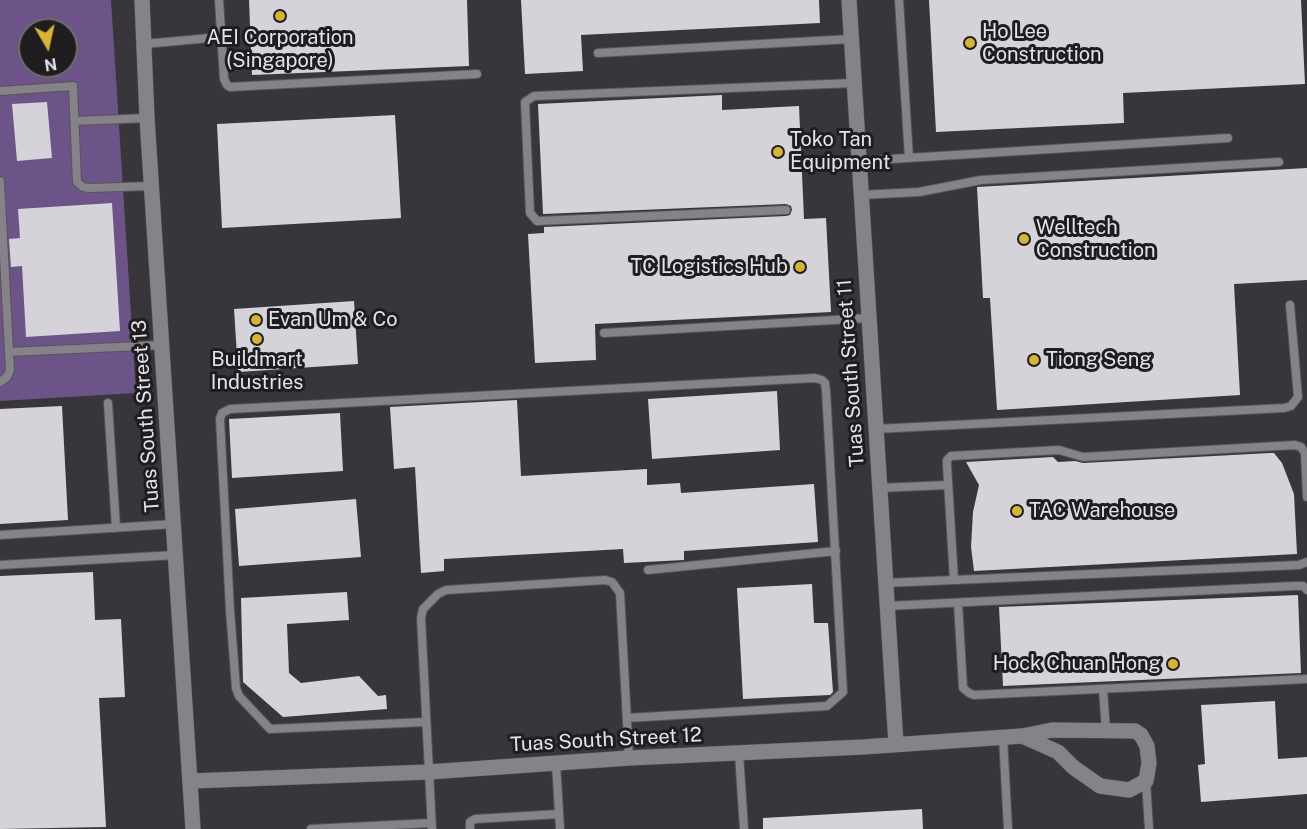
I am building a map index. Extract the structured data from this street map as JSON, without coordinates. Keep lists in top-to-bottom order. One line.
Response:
{"streets":{"street":["Tuas South Street 11","Tuas South Street 13","Tuas South Street 12"]},"crossings":[["Tuas South Street 11","Tuas South Street 12"],["Tuas South Street 13","Tuas South Street 12"]],"places":["AEI Corporation (Singapore)","Ho Lee Construction","Toko Tan Equipment","Welltech Construction","TC Logistics Hub","Evan Um & Co","Buildmart Industries","Tiong Seng","TAC Warehouse","Hock Chuan Hong"],"north":"bottom"}
